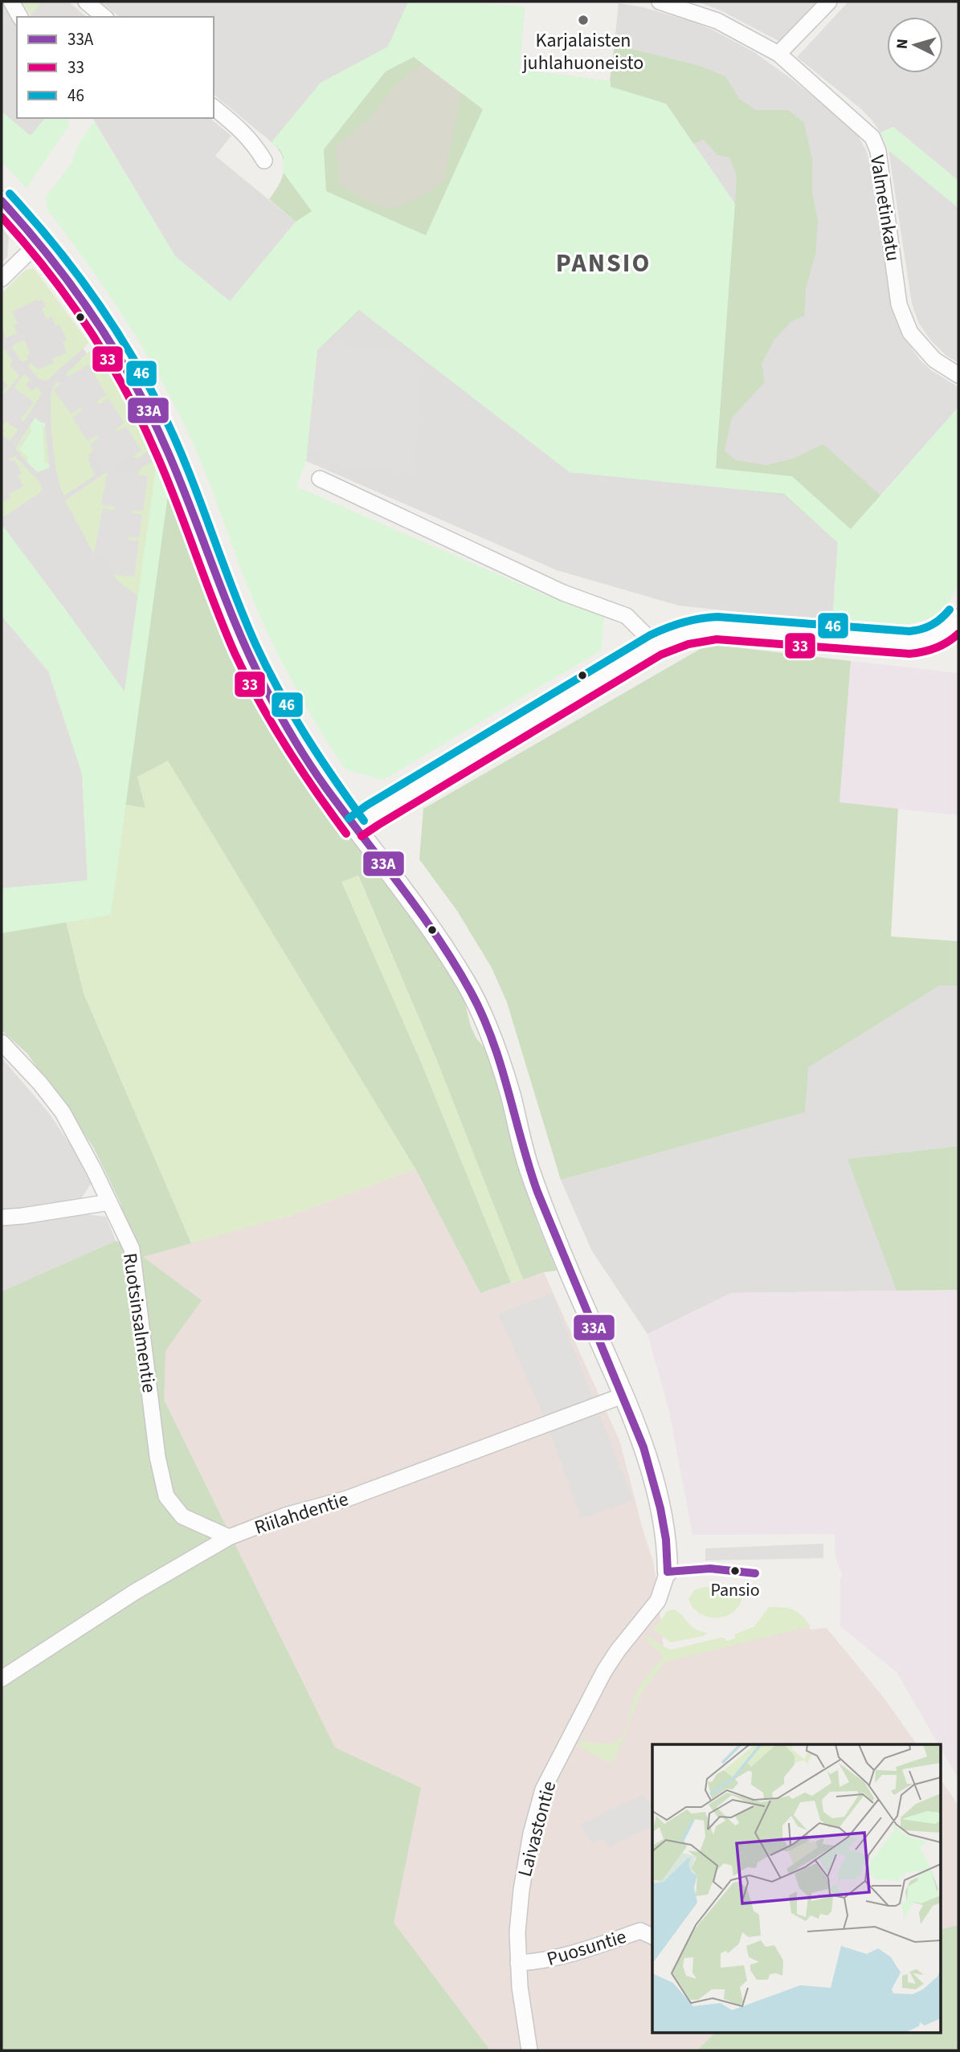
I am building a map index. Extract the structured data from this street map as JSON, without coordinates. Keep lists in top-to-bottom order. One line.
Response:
{"streets":{"street":["Valmetinkatu","Ruotsinsalmentie","Riilahdentie","Laivastontie","Puosuntie"]},"crossings":[["Ruotsinsalmentie","Riilahdentie"],["Laivastontie","Puosuntie"]],"districts":["PANSIO"],"places":["Karjalaisten juhlahuoneisto","Pansio"],"lines":["transit line 46","transit line 33A","transit line 33"],"legend":["33A","33","46"],"north":"left"}
